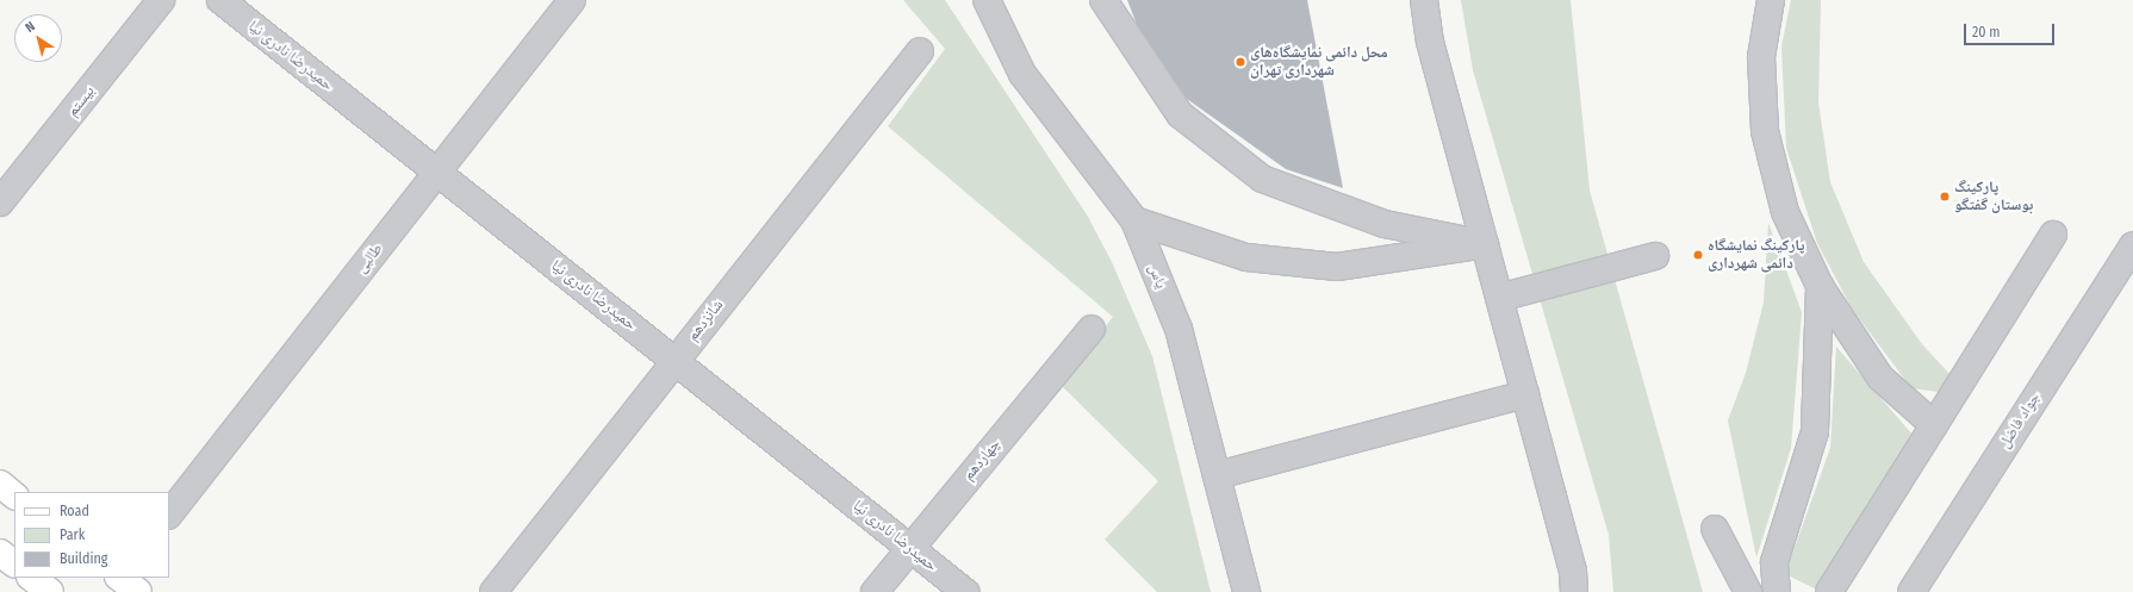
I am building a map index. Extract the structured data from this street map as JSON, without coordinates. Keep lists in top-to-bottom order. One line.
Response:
{"streets":{"street":["حمیدرضا نادری نیا","بیستم","طالبی","یاس","شانزدهم","جواد فاضل","چهاردهم"]},"crossings":[["حمیدرضا نادری نیا","طالبی"],["حمیدرضا نادری نیا","شانزدهم"],["حمیدرضا نادری نیا","چهاردهم"]],"places":["محل دائمی نمایشگاه‌های شهرداری تهران","پارکینگ بوستان گفتگو","پارکینگ نمایشگاه دائمی شهرداری"],"legend":["Road","Park","Building"],"scale_bar":"20 m","north":"top left"}
